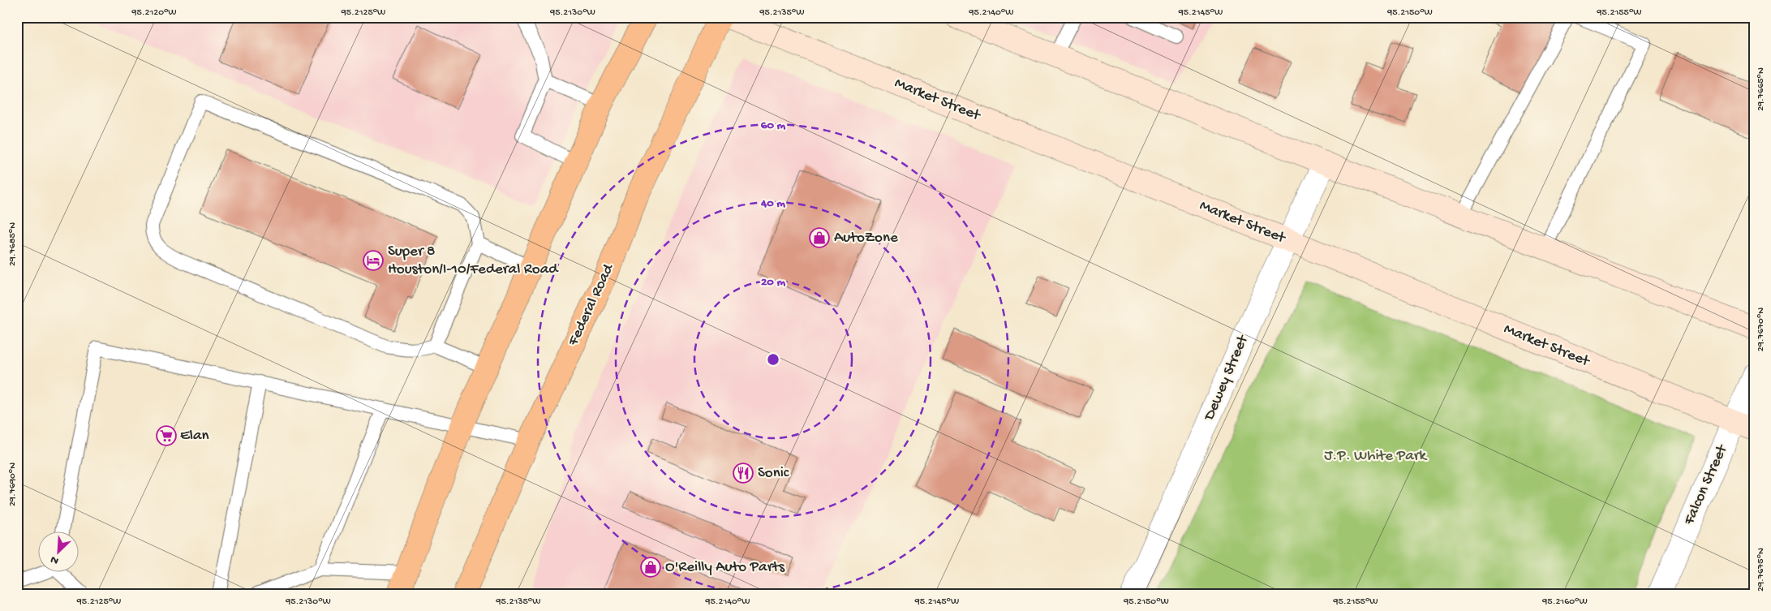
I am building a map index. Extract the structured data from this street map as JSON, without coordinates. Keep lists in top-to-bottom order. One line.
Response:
{"streets":{"main road":["Market Street","Federal Road"],"street":["Dewey Street","Falcon Street"]},"crossings":[["Market Street","Dewey Street"],["Market Street","Falcon Street"]],"parks":["J.P. White Park"],"places":{"shop":["AutoZone","O'Reilly Auto Parts"],"hotel":["Super 8 Houston/I-10/Federal Road"],"supermarket":["Elan"],"restaurant":["Sonic"]},"north":"bottom left","coordinates":["95.2120°W","95.2125°W","95.2130°W","95.2135°W","95.2140°W","95.2145°W","95.2150°W","95.2155°W","29.7665°N","29.7685°N","29.7670°N","29.7690°N","29.7675°N","95.2160°W"],"rings":["60 m","40 m","20 m"]}
